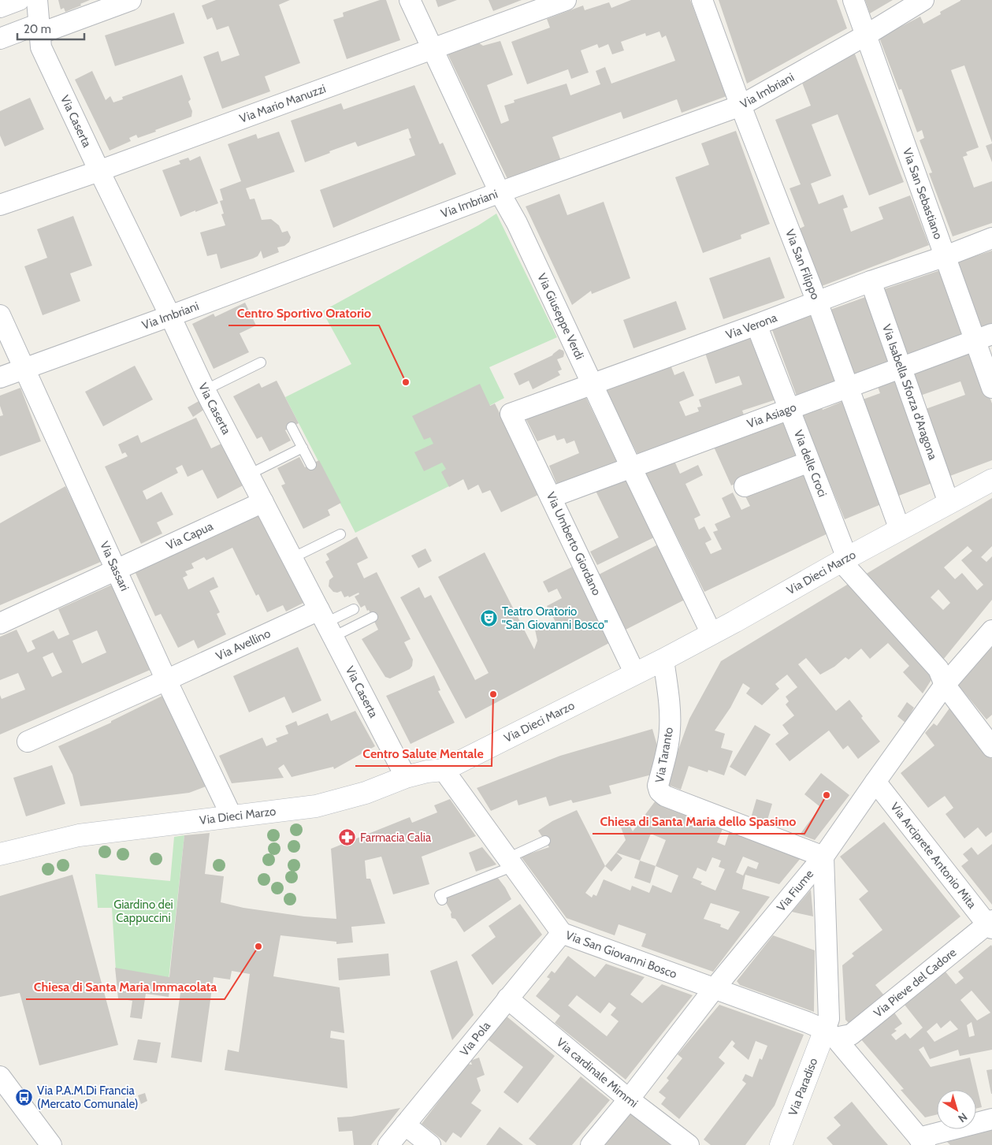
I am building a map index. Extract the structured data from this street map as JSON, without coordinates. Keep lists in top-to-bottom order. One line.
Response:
{"streets":{"street":["Via Imbriani","Via Mario Manuzzi","Via Caserta","Via San Sebastiano","Via San Filippo","Via Giuseppe Verdi","Via Verona","Via Isabella Sforza d'Aragona","Via Asiago","Via delle Croci","Via Capua","Via Umberto Giordano","Via Sassari","Via Dieci Marzo","Via Avellino","Via Taranto","Via Arciprete Antonio Mita","Via Fiume","Via San Giovanni Bosco","Via Pieve del Cadore","Via Pola","Via cardinale Mimmi","Via Paradiso"]},"crossings":[["Via Imbriani","Via Caserta"],["Via Imbriani","Via San Sebastiano"],["Via Imbriani","Via San Filippo"],["Via Imbriani","Via Giuseppe Verdi"],["Via Imbriani","Via Sassari"],["Via Mario Manuzzi","Via Caserta"],["Via Mario Manuzzi","Via Giuseppe Verdi"],["Via Caserta","Via Capua"],["Via Caserta","Via Dieci Marzo"],["Via Caserta","Via Avellino"],["Via San Sebastiano","Via Verona"],["Via San Sebastiano","Via Asiago"],["Via San Filippo","Via Verona"],["Via San Filippo","Via Asiago"],["Via San Filippo","Via Dieci Marzo"],["Via Giuseppe Verdi","Via Verona"],["Via Giuseppe Verdi","Via Asiago"],["Via Giuseppe Verdi","Via Dieci Marzo"],["Via Verona","Via Isabella Sforza d'Aragona"],["Via Verona","Via delle Croci"],["Via Verona","Via Umberto Giordano"],["Via Isabella Sforza d'Aragona","Via Asiago"],["Via Isabella Sforza d'Aragona","Via Dieci Marzo"],["Via Asiago","Via delle Croci"],["Via Asiago","Via Umberto Giordano"],["Via delle Croci","Via Dieci Marzo"],["Via Capua","Via Sassari"],["Via Umberto Giordano","Via Dieci Marzo"],["Via Sassari","Via Dieci Marzo"],["Via Sassari","Via Avellino"],["Via Dieci Marzo","Via Taranto"],["Via Dieci Marzo","Via San Giovanni Bosco"],["Via Taranto","Via Fiume"],["Via Arciprete Antonio Mita","Via Fiume"],["Via Arciprete Antonio Mita","Via Pieve del Cadore"],["Via Fiume","Via San Giovanni Bosco"],["Via Fiume","Via cardinale Mimmi"],["Via San Giovanni Bosco","Via Pieve del Cadore"],["Via San Giovanni Bosco","Via Pola"],["Via San Giovanni Bosco","Via Paradiso"],["Via Pieve del Cadore","Via Paradiso"],["Via Pola","Via cardinale Mimmi"]],"parks":["Giardino dei Cappuccini"],"places":{"other":["Centro Sportivo Oratorio","Centro Salute Mentale","Chiesa di Santa Maria dello Spasimo","Chiesa di Santa Maria Immacolata"],"theatre":["Teatro Oratorio \"San Giovanni Bosco\""],"pharmacy":["Farmacia Calia"],"bus stop":["Via P.A.M.Di Francia (Mercato Comunale)"]},"scale_bar":"20 m","north":"bottom right"}
